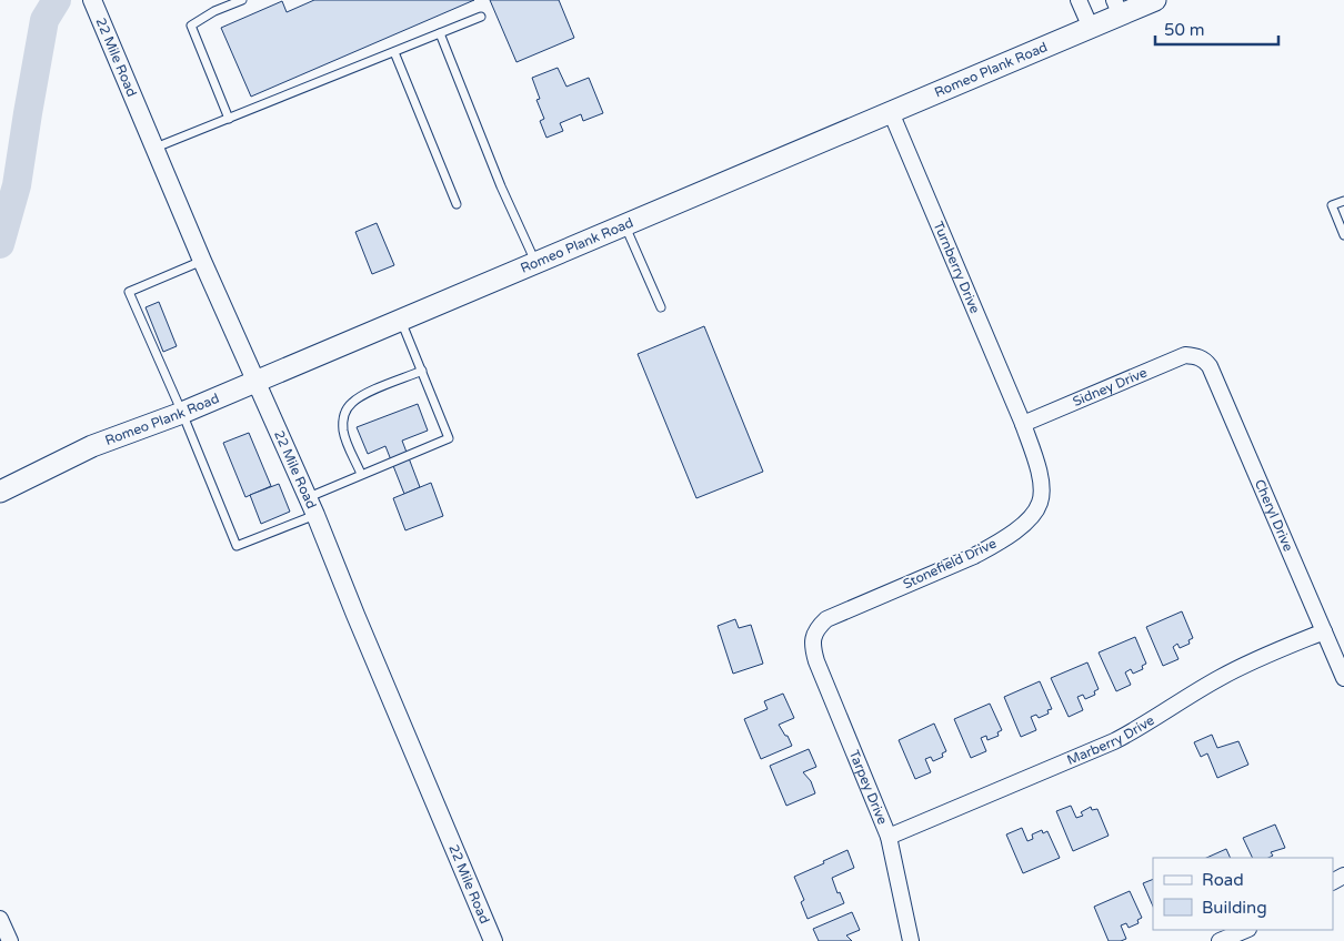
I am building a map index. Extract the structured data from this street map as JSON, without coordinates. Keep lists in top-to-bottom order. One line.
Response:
{"streets":{"main road":["Romeo Plank Road"],"street":["22 Mile Road","Turnberry Drive","Sidney Drive","Cheryl Drive","Stonefield Drive","Marberry Drive","Tarpey Drive"]},"crossings":[["22 Mile Road","Romeo Plank Road"],["Romeo Plank Road","Turnberry Drive"],["Turnberry Drive","Sidney Drive"],["Turnberry Drive","Stonefield Drive"],["Sidney Drive","Cheryl Drive"],["Sidney Drive","Stonefield Drive"],["Cheryl Drive","Marberry Drive"],["Stonefield Drive","Tarpey Drive"],["Marberry Drive","Tarpey Drive"]],"legend":["Road","Building"],"scale_bar":"50 m"}
